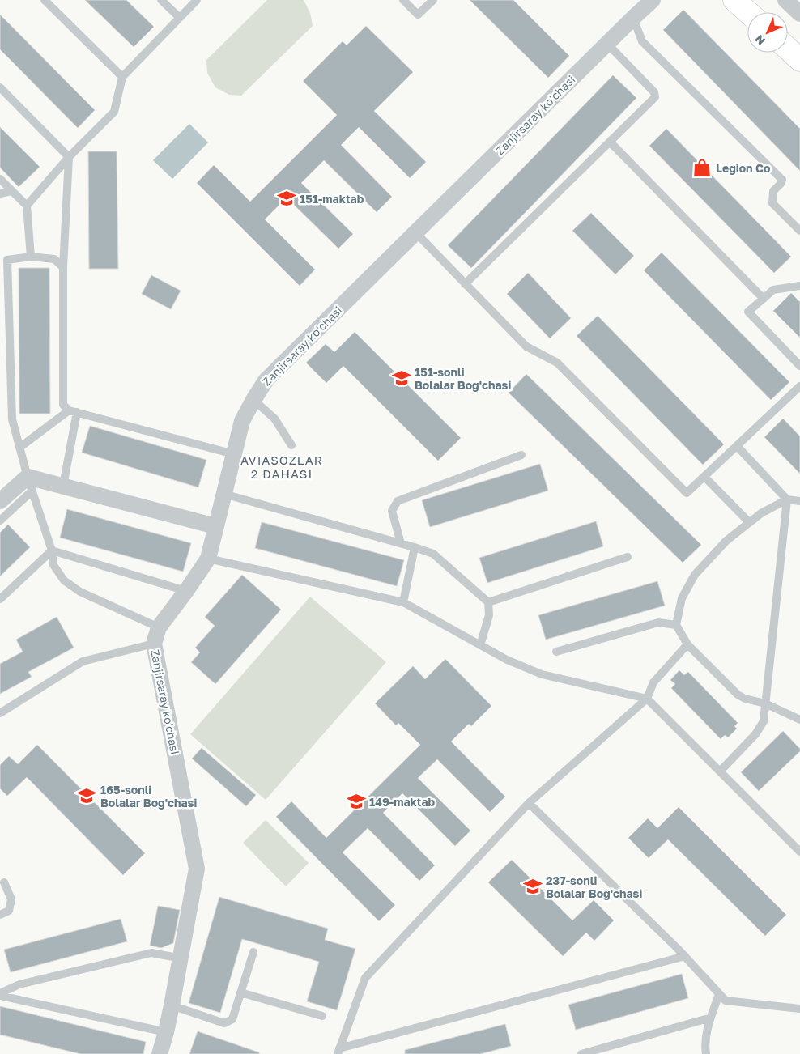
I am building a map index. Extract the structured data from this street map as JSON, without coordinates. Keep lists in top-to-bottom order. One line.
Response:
{"streets":{"street":["Zanjirsaray ko'chasi"]},"districts":["AVIASOZLAR 2 DAHASI"],"places":{"shop":["Legion Co"],"school or university":["151-maktab","151-sonli Bolalar Bog'chasi","165-sonli Bolalar Bog'chasi","149-maktab","237-sonli Bolalar Bog'chasi"]},"north":"bottom left"}
